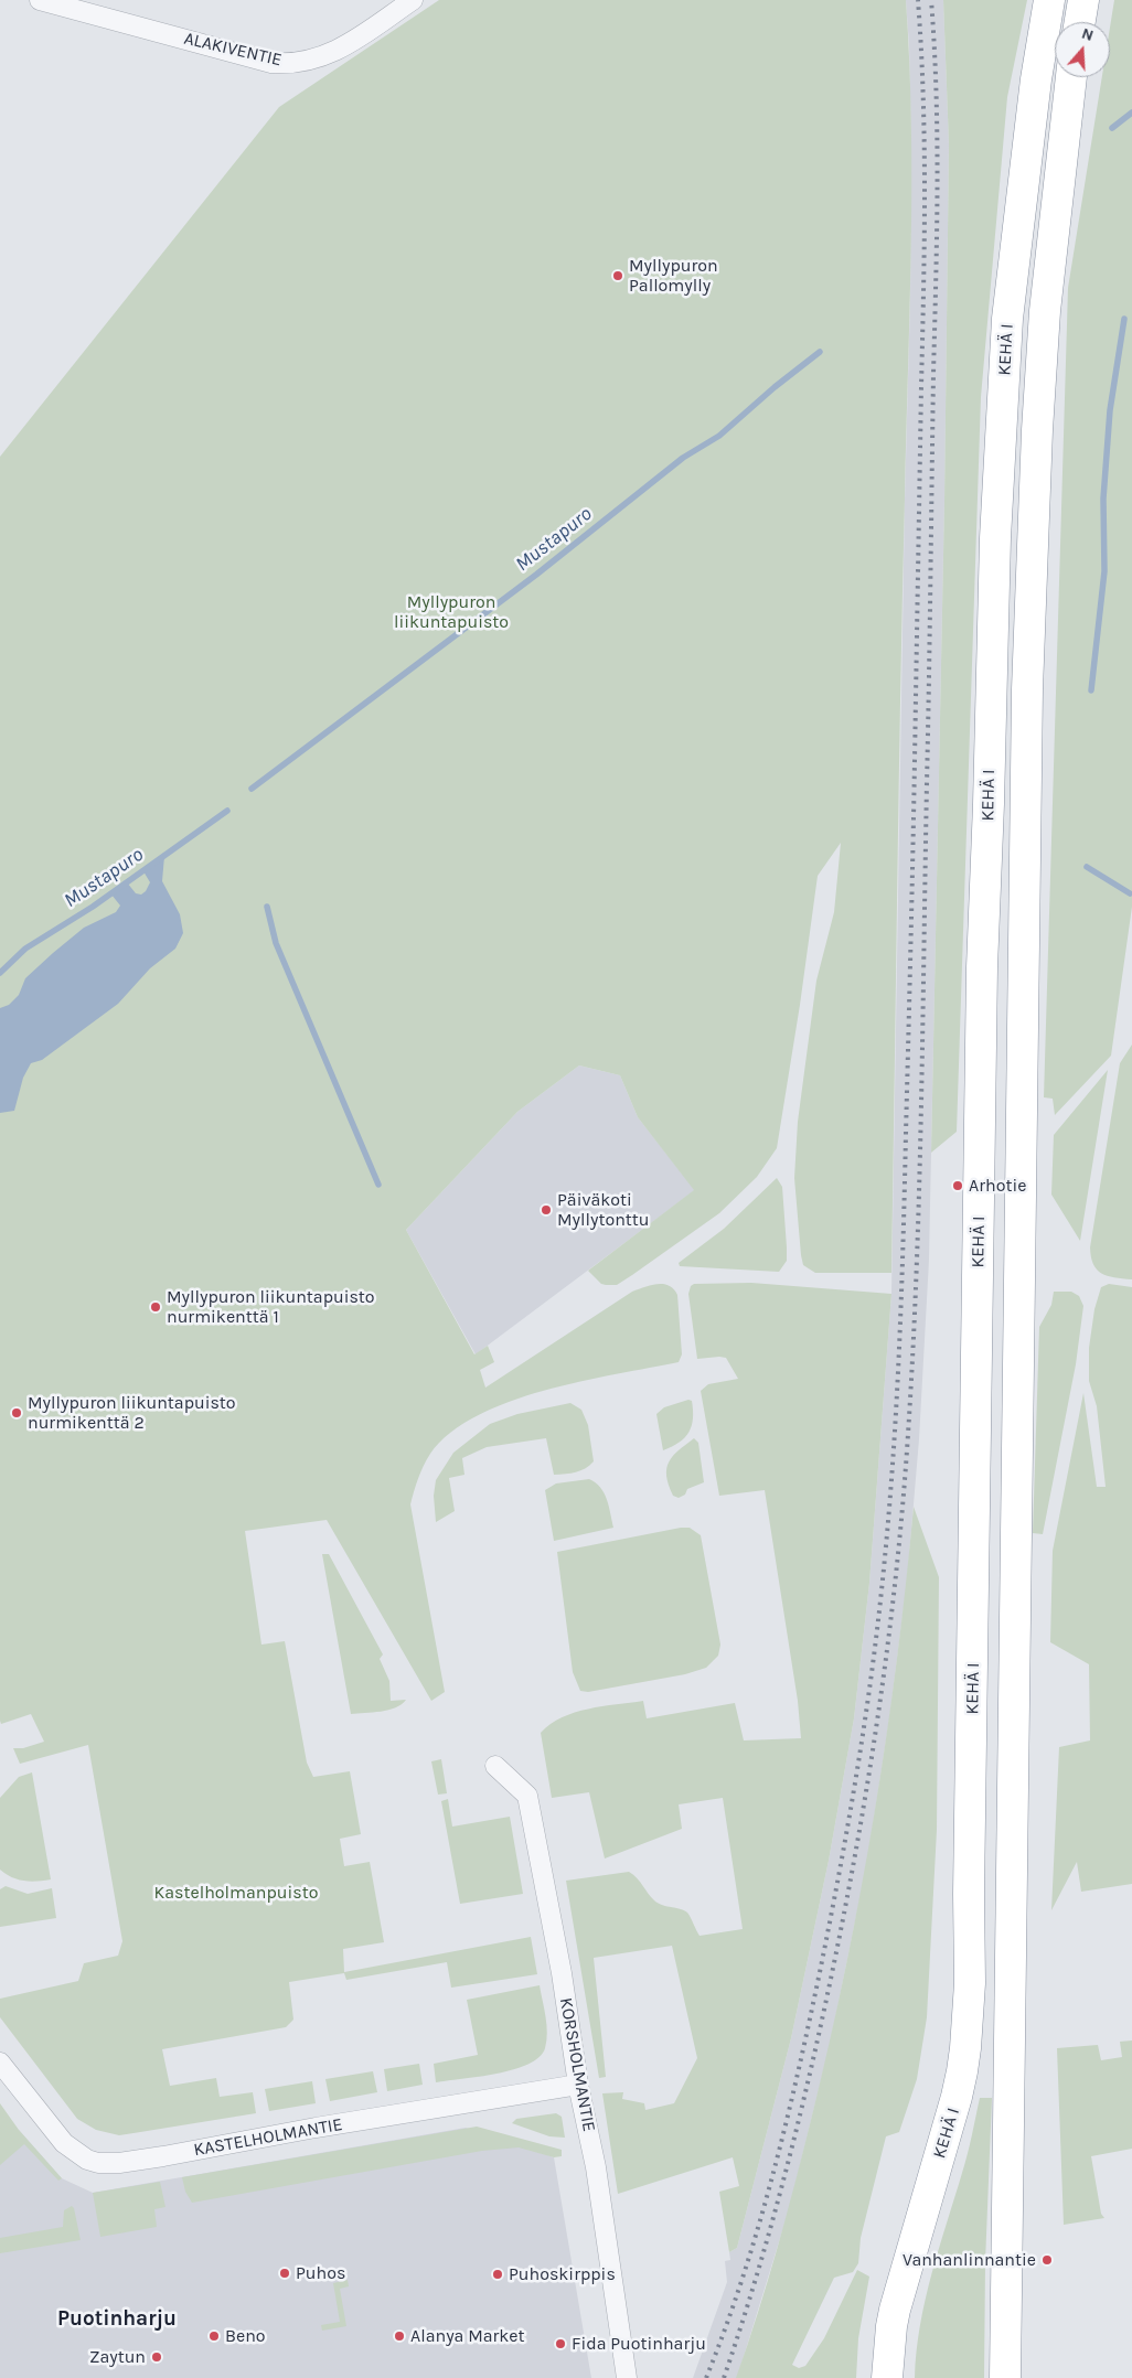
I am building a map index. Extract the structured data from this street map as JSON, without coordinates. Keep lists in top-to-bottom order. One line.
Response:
{"streets":{"highway":["KEHÄ I"],"street":["ALAKIVENTIE","KORSHOLMANTIE","KASTELHOLMANTIE"]},"crossings":[["KORSHOLMANTIE","KASTELHOLMANTIE"]],"districts":["Puotinharju"],"water":["Mustapuro"],"parks":["Myllypuron liikuntapuisto","Kastelholmanpuisto"],"places":["Myllypuron Pallomylly","Arhotie","Päiväkoti Myllytonttu","Myllypuron liikuntapuisto nurmikenttä 1","Myllypuron liikuntapuisto nurmikenttä 2","Vanhanlinnantie","Puhos","Puhoskirppis","Beno","Alanya Market","Fida Puotinharju","Zaytun"],"north":"top"}
